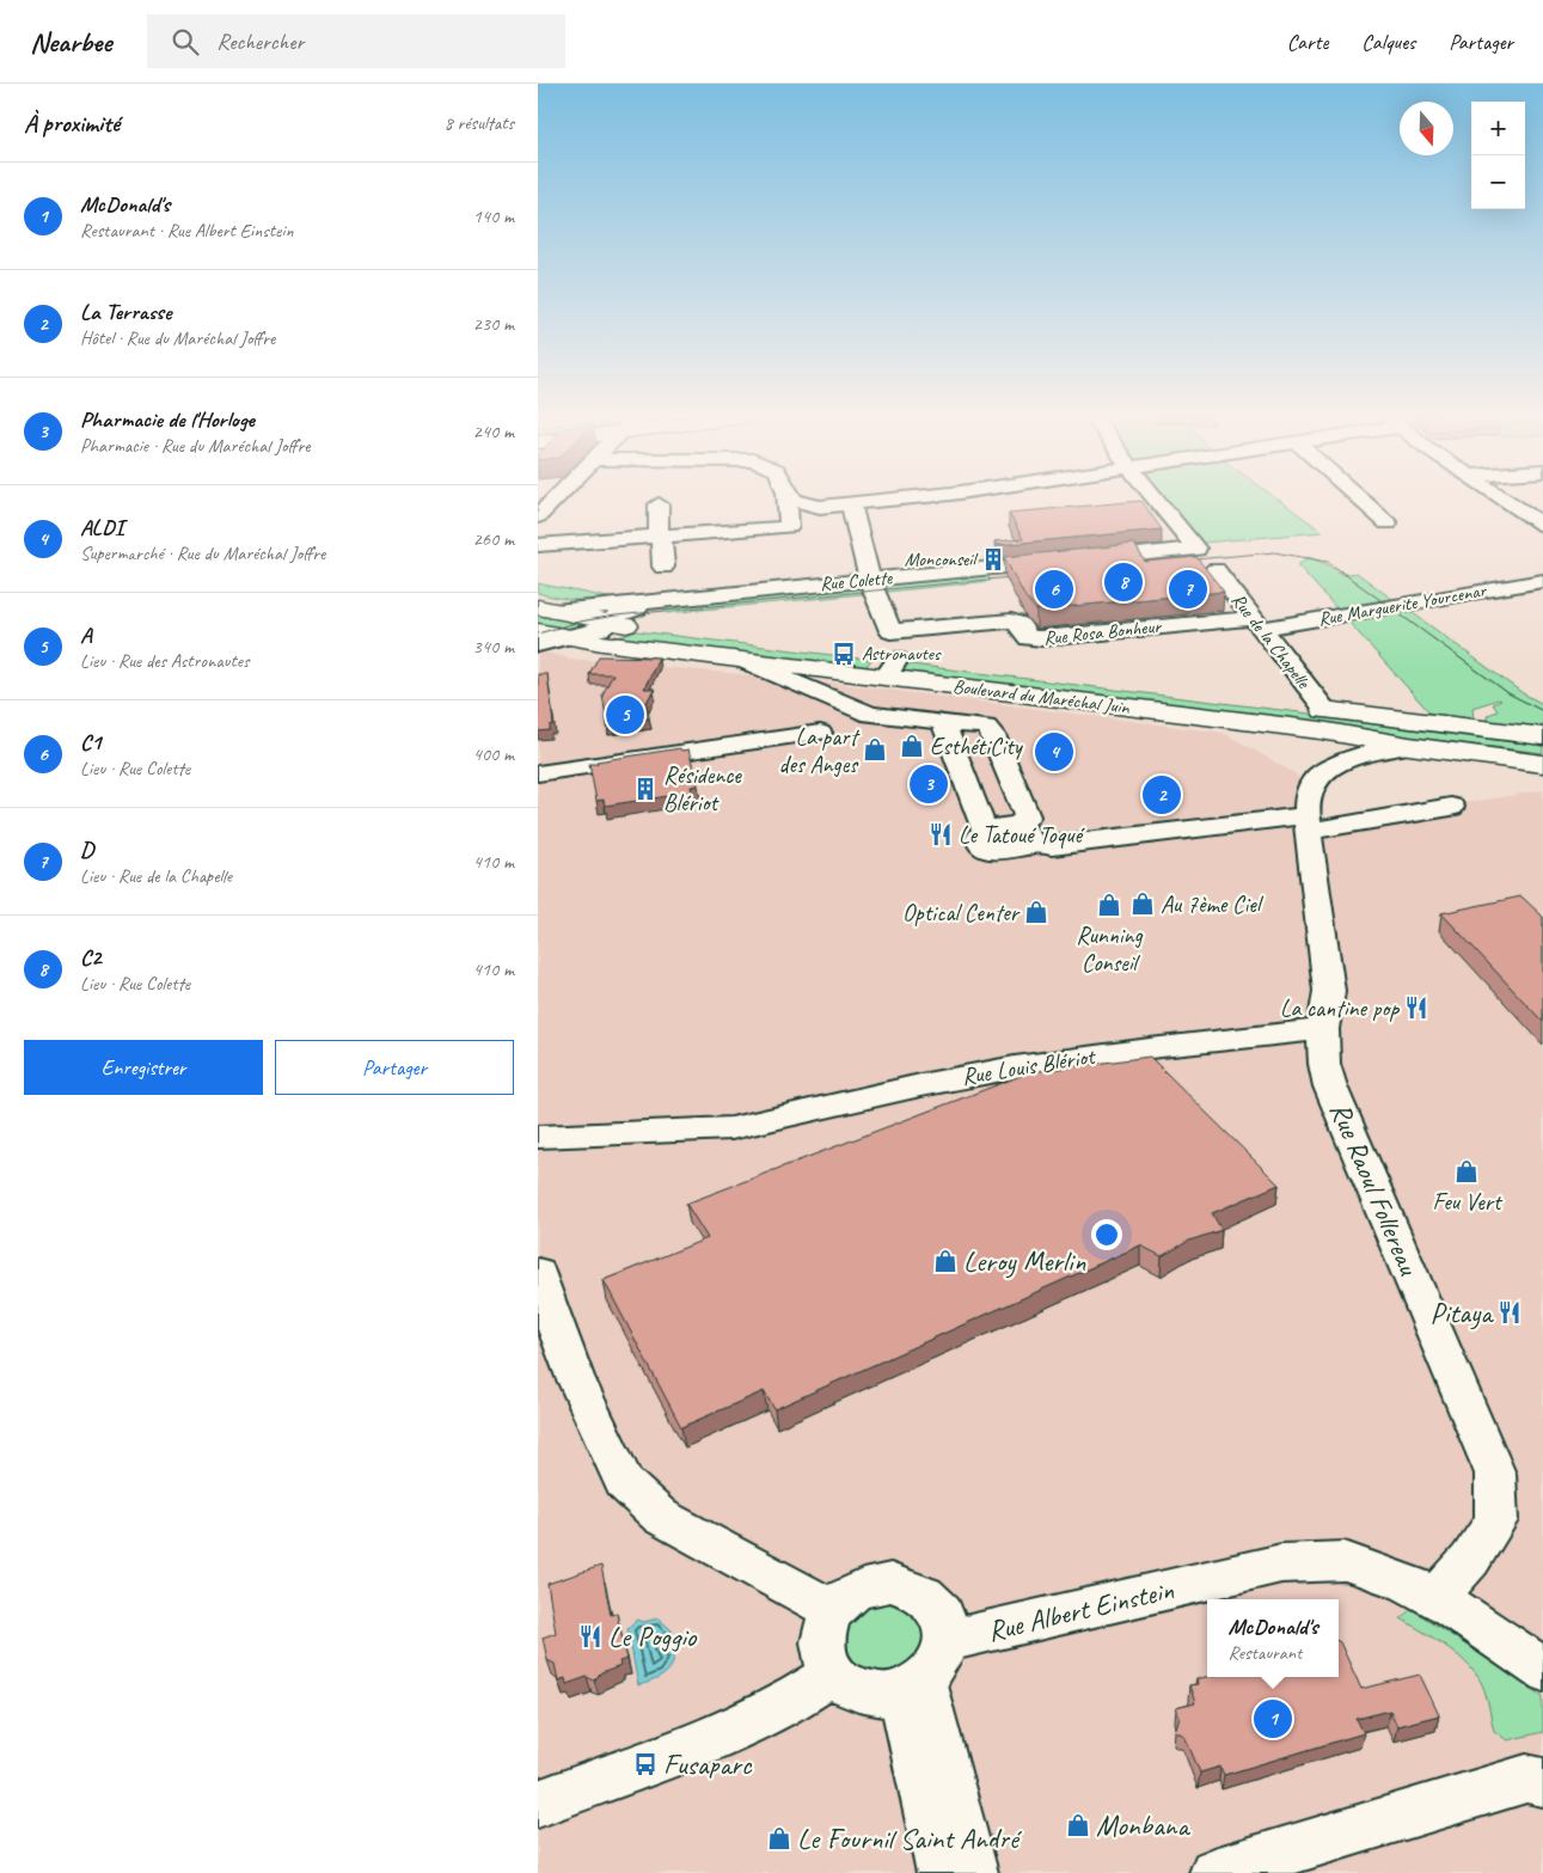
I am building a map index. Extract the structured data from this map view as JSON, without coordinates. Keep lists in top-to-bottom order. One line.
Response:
{"streets":{"main road":["Boulevard du Maréchal Juin"],"street":["Rue Colette","Rue Marguerite Yourcenar","Rue Rosa Bonheur","Rue de la Chapelle","Rue Louis Blériot","Rue Raoul Follereau","Rue Albert Einstein"]},"crossings":[["Rue Colette","Rue Rosa Bonheur"],["Rue Colette","Boulevard du Maréchal Juin"],["Rue Marguerite Yourcenar","Rue Rosa Bonheur"],["Rue Marguerite Yourcenar","Rue de la Chapelle"],["Rue Rosa Bonheur","Rue de la Chapelle"],["Rue de la Chapelle","Boulevard du Maréchal Juin"],["Rue Louis Blériot","Rue Raoul Follereau"],["Rue Raoul Follereau","Rue Albert Einstein"]],"places":{"building":["Monconseil","Résidence Blériot"],"bus stop":["Astronautes","Fusaparc"],"shop":["EsthétiCity","La part des Anges","Au 7ème Ciel","Running Conseil","Optical Center","Feu Vert","Leroy Merlin","Monbana","Le Fournil Saint André"],"restaurant":["Le Tatoué Toqué","La cantine pop","Pitaya","Le Poggio"]},"north":"bottom","page":{"header":"Nearbee","search":"Rechercher","nav":["Carte","Calques","Partager"],"heading":["À proximité","8 résultats"],"map_buttons":["+","−"],"list":[{"mark":"1","name":"McDonald's","note":"Restaurant · Rue Albert Einstein","value":"140 m"},{"mark":"2","name":"La Terrasse","note":"Hôtel · Rue du Maréchal Joffre","value":"230 m"},{"mark":"3","name":"Pharmacie de l'Horloge","note":"Pharmacie · Rue du Maréchal Joffre","value":"240 m"},{"mark":"4","name":"ALDI","note":"Supermarché · Rue du Maréchal Joffre","value":"260 m"},{"mark":"5","name":"A","note":"Lieu · Rue des Astronautes","value":"340 m"},{"mark":"6","name":"C1","note":"Lieu · Rue Colette","value":"400 m"},{"mark":"7","name":"D","note":"Lieu · Rue de la Chapelle","value":"410 m"},{"mark":"8","name":"C2","note":"Lieu · Rue Colette","value":"410 m"}],"pins":["8","6","7","5","4","3","2","1"],"buttons":["Enregistrer","Partager"],"popup":["McDonald's","Restaurant"]}}
